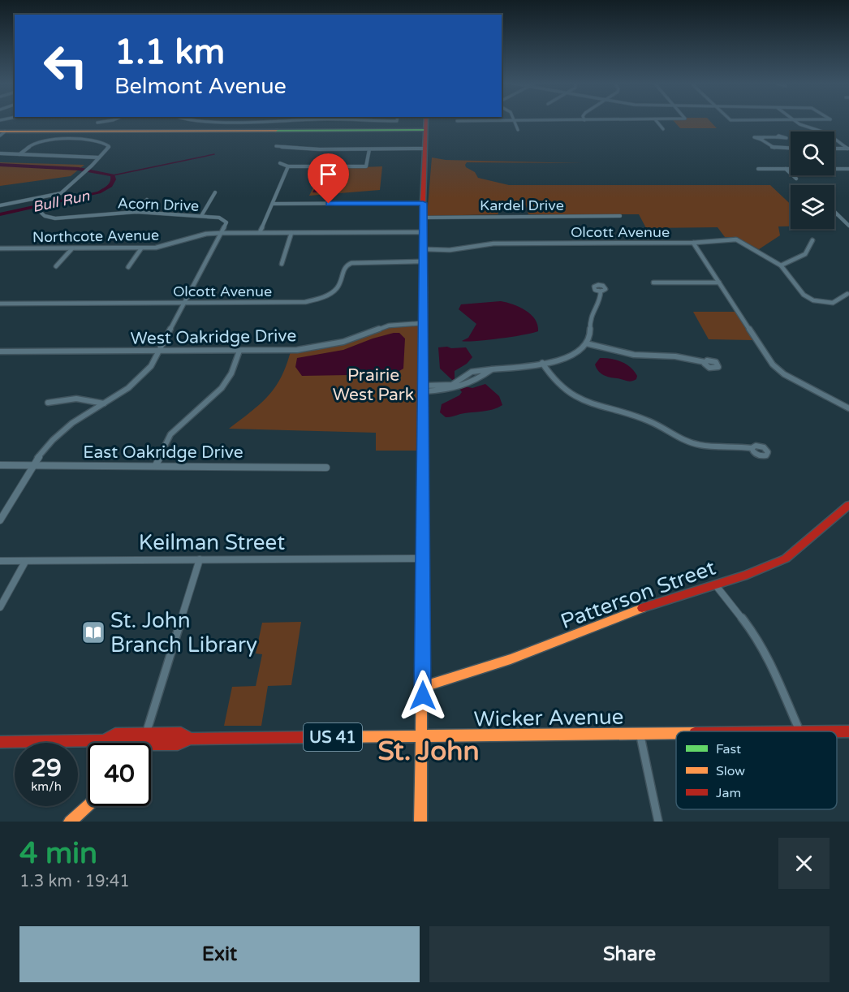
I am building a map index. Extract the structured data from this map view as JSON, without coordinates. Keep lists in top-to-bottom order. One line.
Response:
{"streets":{"main road":["Patterson Street","Wicker Avenue","US 41"],"street":["Acorn Drive","Kardel Drive","Olcott Avenue","Northcote Avenue","West Oakridge Drive","East Oakridge Drive","Keilman Street"]},"crossings":[["Acorn Drive","Northcote Avenue"]],"districts":["St. John"],"water":["Bull Run"],"parks":["Prairie West Park"],"places":{"library":["St. John Branch Library"]},"legend":["Fast","Slow","Jam"],"page":{"turn":["1.1 km","Belmont Avenue"],"speed":"29 km/h","limit":"40","heading":["4 min","1.3 km · 19:41"],"buttons":["Exit","Share"]}}
